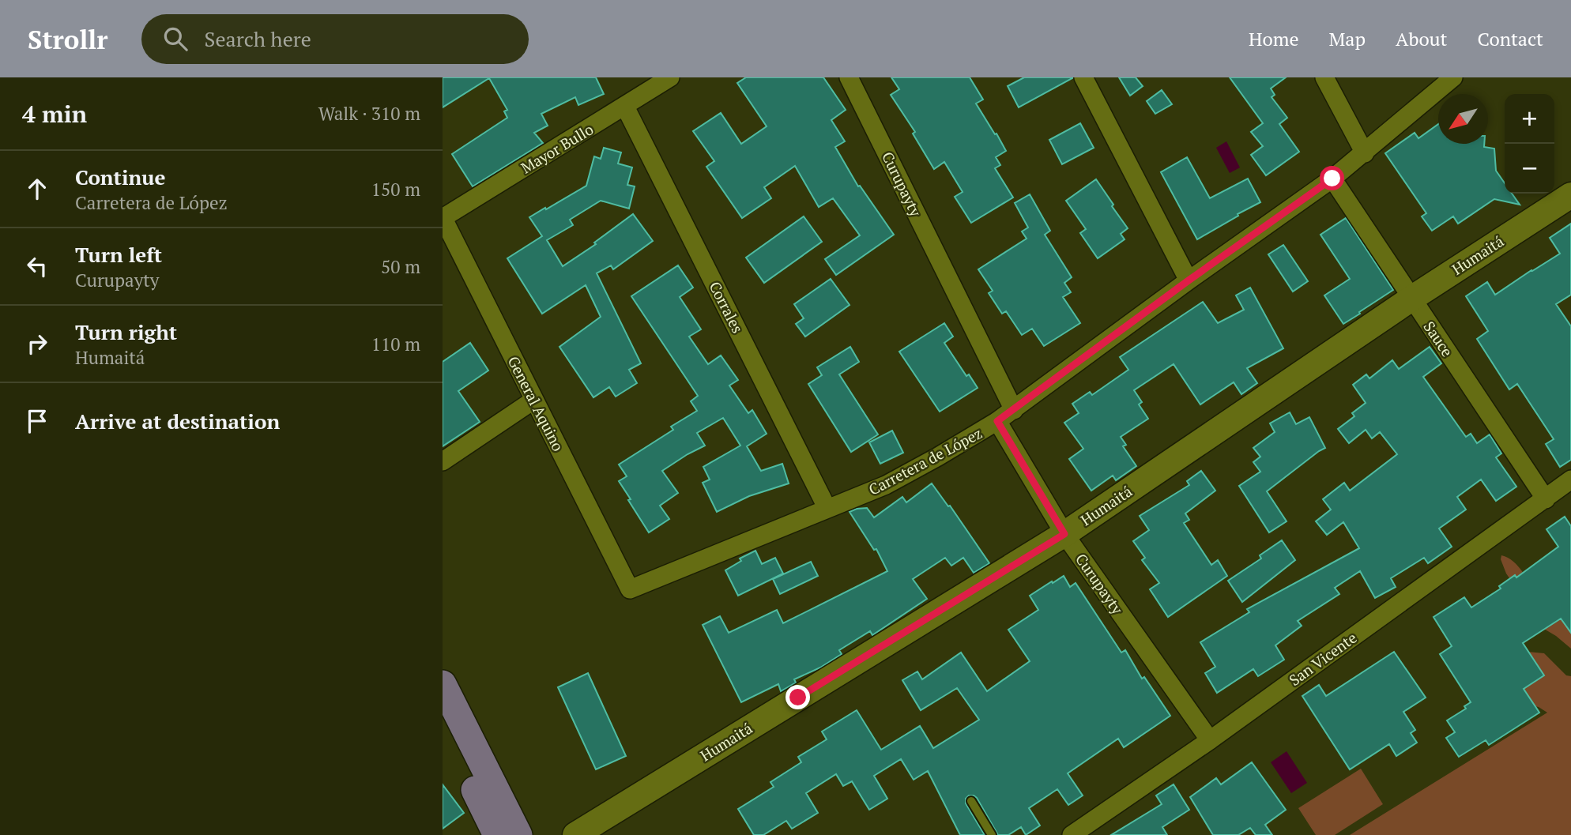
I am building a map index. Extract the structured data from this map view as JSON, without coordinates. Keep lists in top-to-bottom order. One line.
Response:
{"streets":{"street":["Mayor Bullo","Curupayty","Humaitá","Corrales","Sauce","General Aquino","Carretera de López","San Vicente"]},"crossings":[["Mayor Bullo","Corrales"],["Mayor Bullo","General Aquino"],["Curupayty","Humaitá"],["Curupayty","Carretera de López"],["Curupayty","San Vicente"],["Humaitá","Sauce"],["Corrales","Carretera de López"],["Sauce","Carretera de López"],["Sauce","San Vicente"],["General Aquino","Carretera de López"]],"north":"bottom left","page":{"header":"Strollr","search":"Search here","nav":["Home","Map","About","Contact"],"heading":["4 min","Walk · 310 m"],"map_buttons":["+","−"],"list":[["Continue","Carretera de López","150 m"],["Turn left","Curupayty","50 m"],["Turn right","Humaitá","110 m"],"Arrive at destination"]}}
